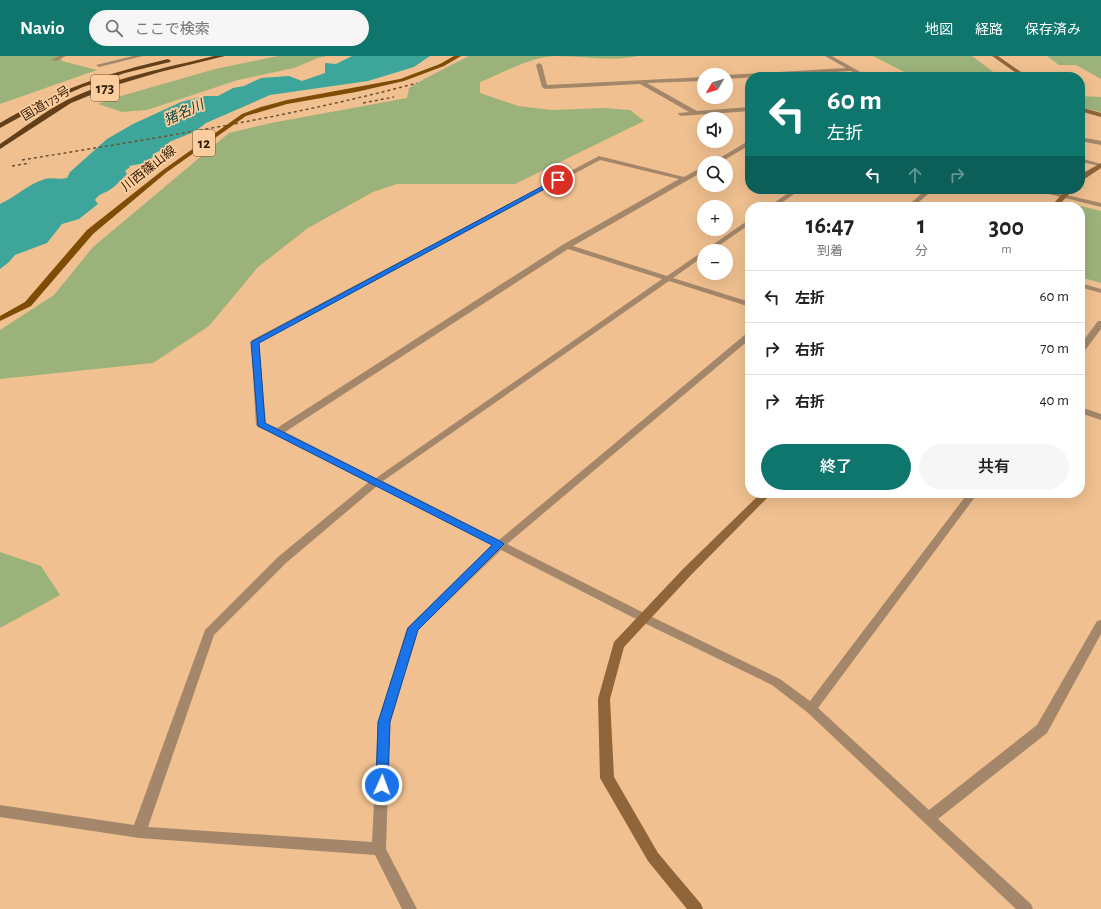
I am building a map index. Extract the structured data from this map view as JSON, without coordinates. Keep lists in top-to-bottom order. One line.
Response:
{"streets":{"highway":["173","国道173号"],"main road":["12","川西篠山線"]},"water":["猪名川"],"north":"bottom left","page":{"header":"Navio","search":"ここで検索","nav":["地図","経路","保存済み"],"map_buttons":["+","−"],"turn":["60 m","左折"],"eta":["16:47","到着","1","分","300","m"],"list":[{"name":"左折","value":"60 m"},{"name":"右折","value":"70 m"},{"name":"右折","value":"40 m"}],"buttons":["終了","共有"]}}
